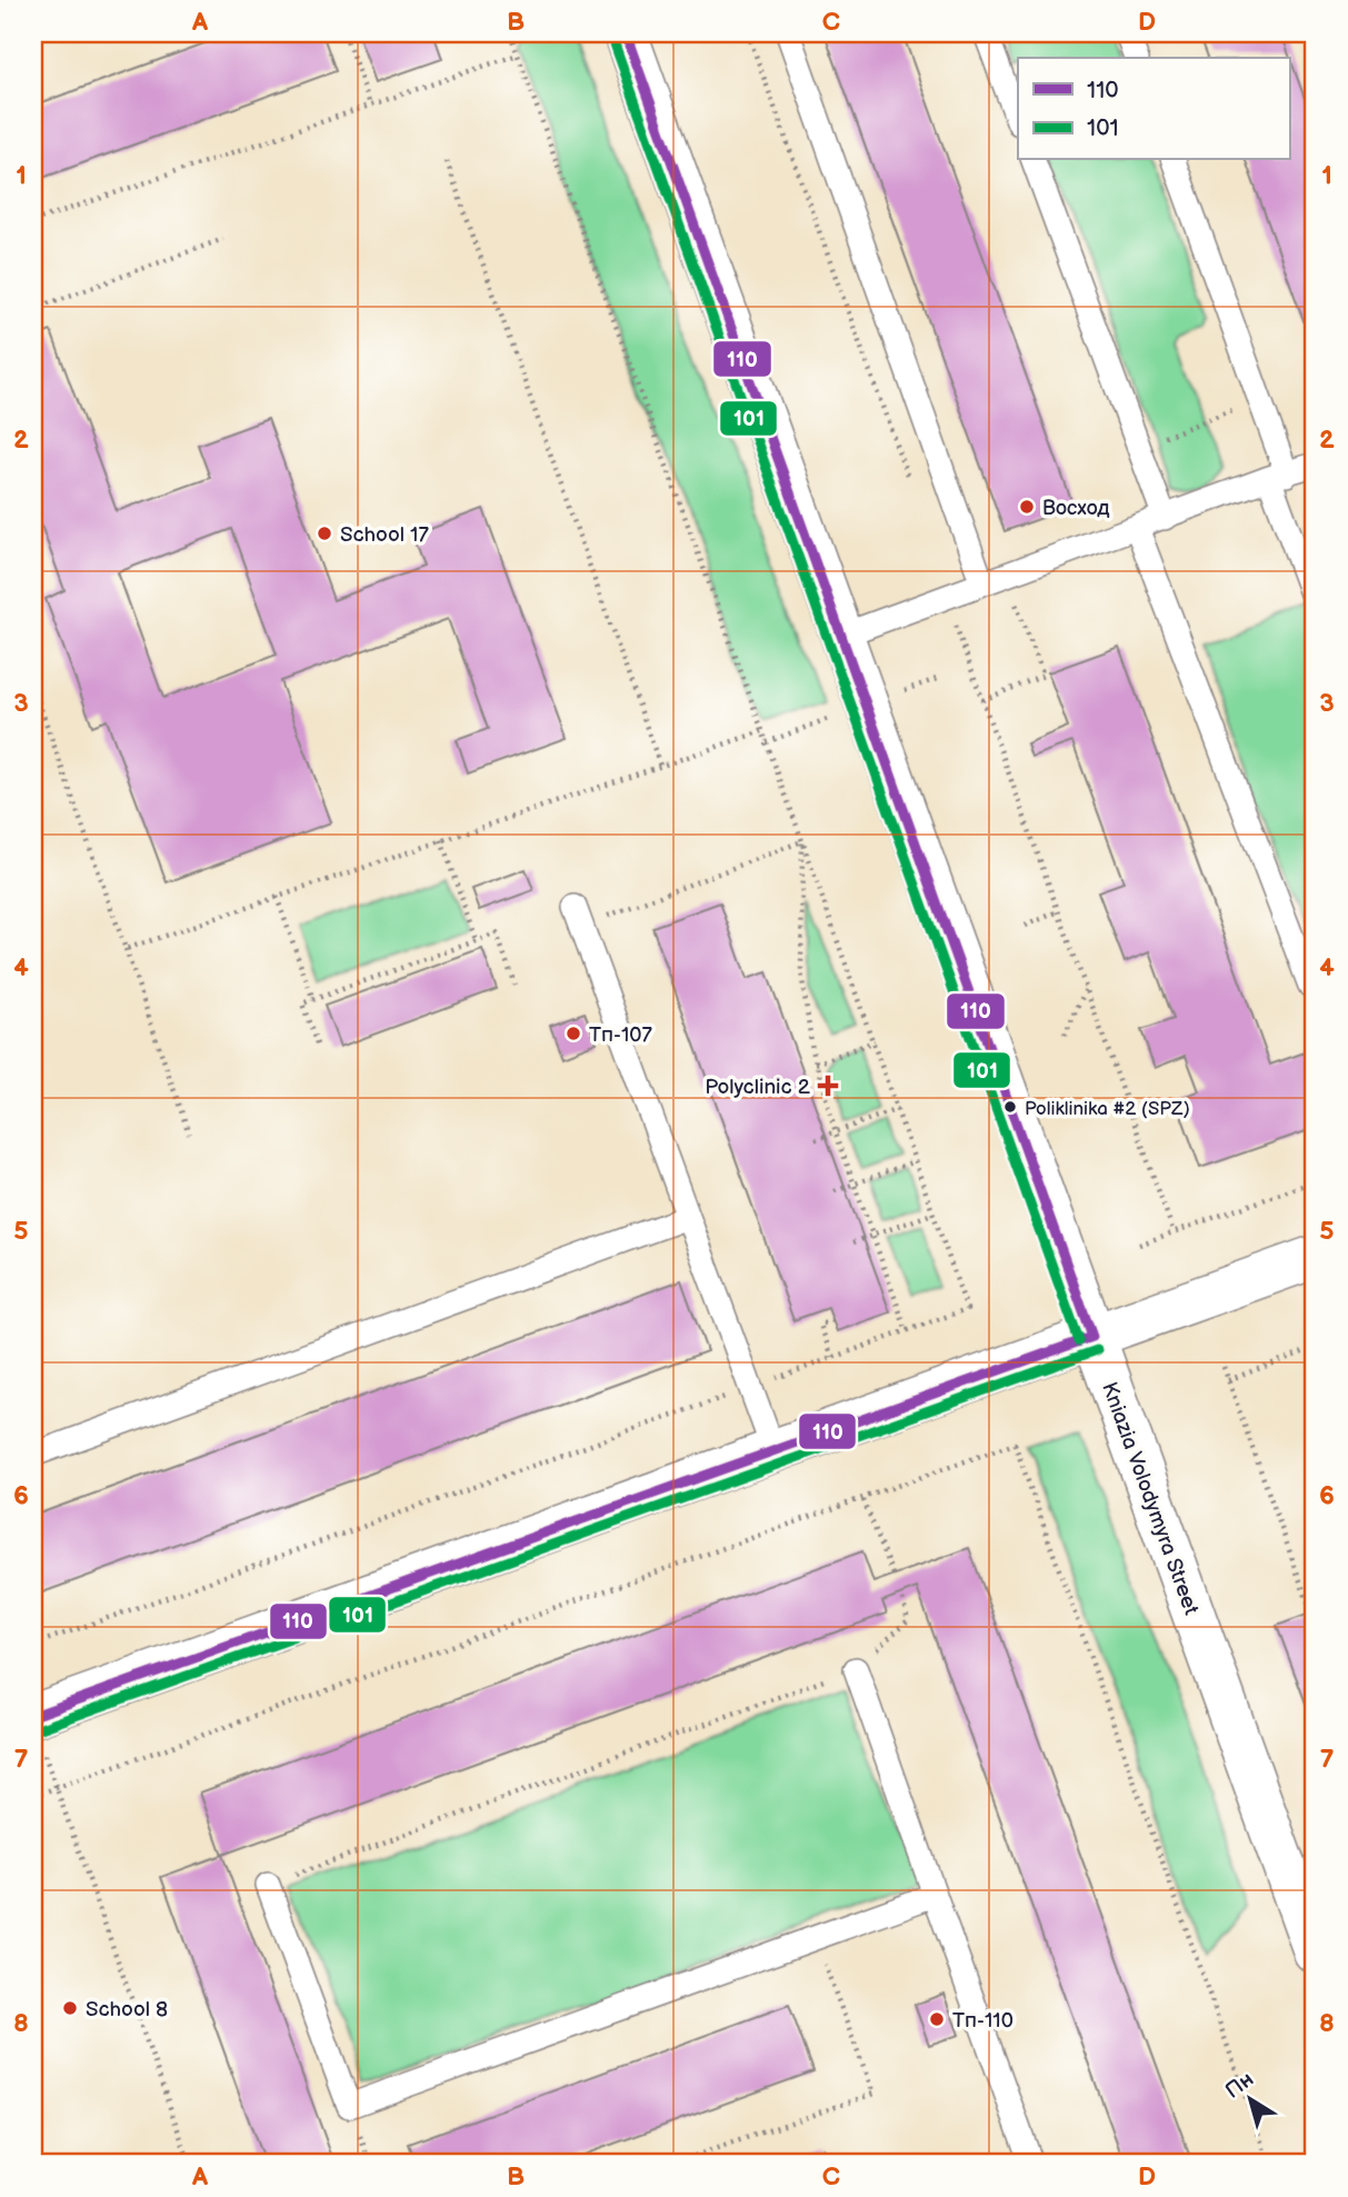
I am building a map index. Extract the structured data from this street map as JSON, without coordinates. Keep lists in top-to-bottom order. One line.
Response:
{"streets":{"main road":["Kniazia Volodymyra Street"]},"places":{"other":["Восход","School 17","Тп-107","Poliklinika #2 (SPZ)","School 8","Тп-110"],"health":["Polyclinic 2"]},"lines":["transit line 110","transit line 101"],"legend":["110","101"],"north":"top left","grid":{"columns":["A","B","C","D"],"rows":["1","2","3","4","5","6","7","8"]}}
